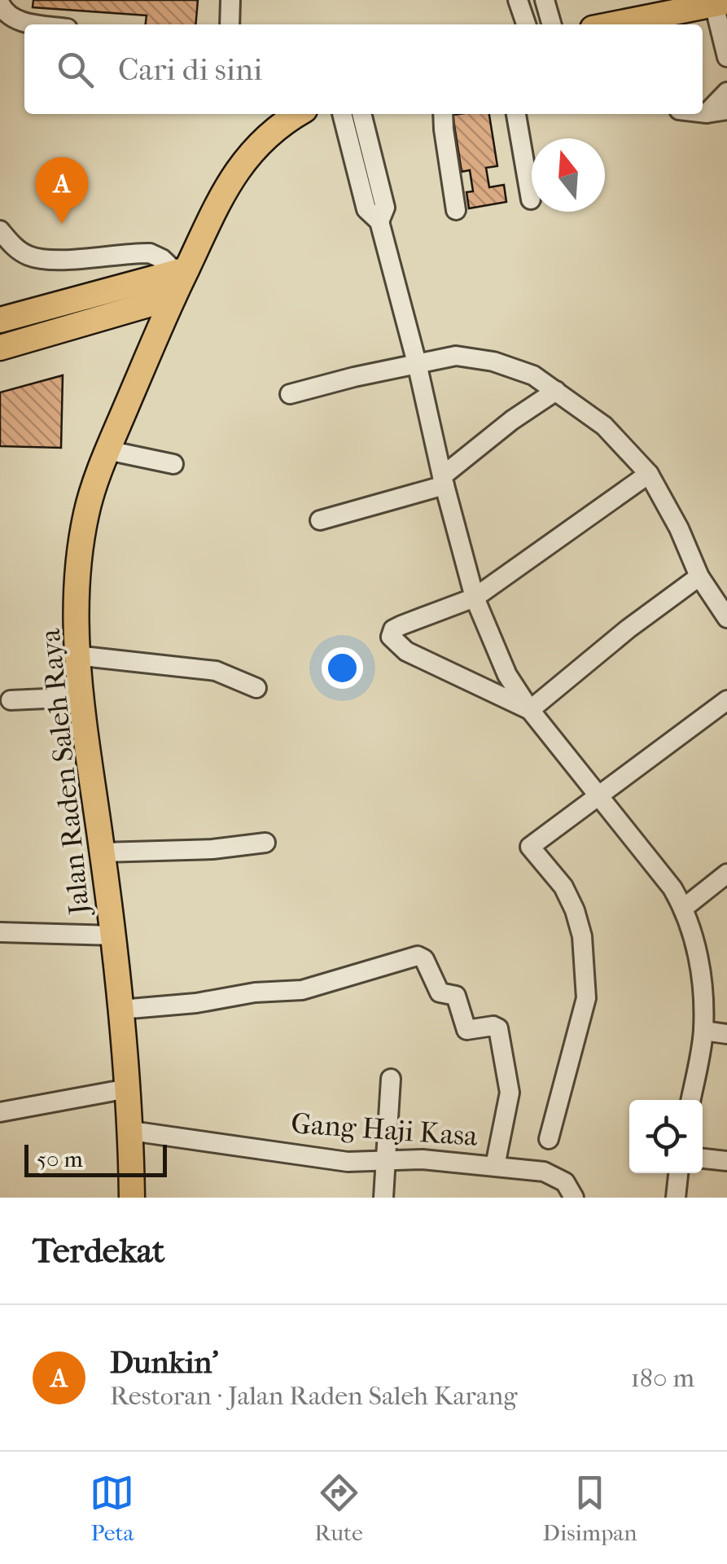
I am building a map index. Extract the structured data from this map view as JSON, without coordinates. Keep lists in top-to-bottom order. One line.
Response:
{"streets":{"main road":["Jalan Raden Saleh Raya"],"street":["Gang Haji Kasa"]},"crossings":[["Jalan Raden Saleh Raya","Gang Haji Kasa"]],"scale_bar":"50 m","north":"top","page":{"search":"Cari di sini","pins":"A","scale":"50 m","heading":"Terdekat","list":[{"mark":"A","name":"Dunkin'","note":"Restoran · Jalan Raden Saleh Karang","value":"180 m"}],"nav":["Peta","Rute","Disimpan"]}}
